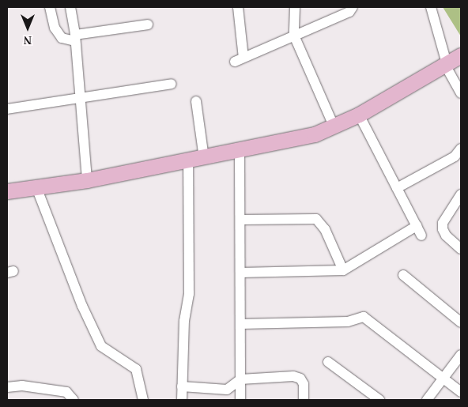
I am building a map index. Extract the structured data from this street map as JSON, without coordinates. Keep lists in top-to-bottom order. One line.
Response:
{"north":"bottom"}
